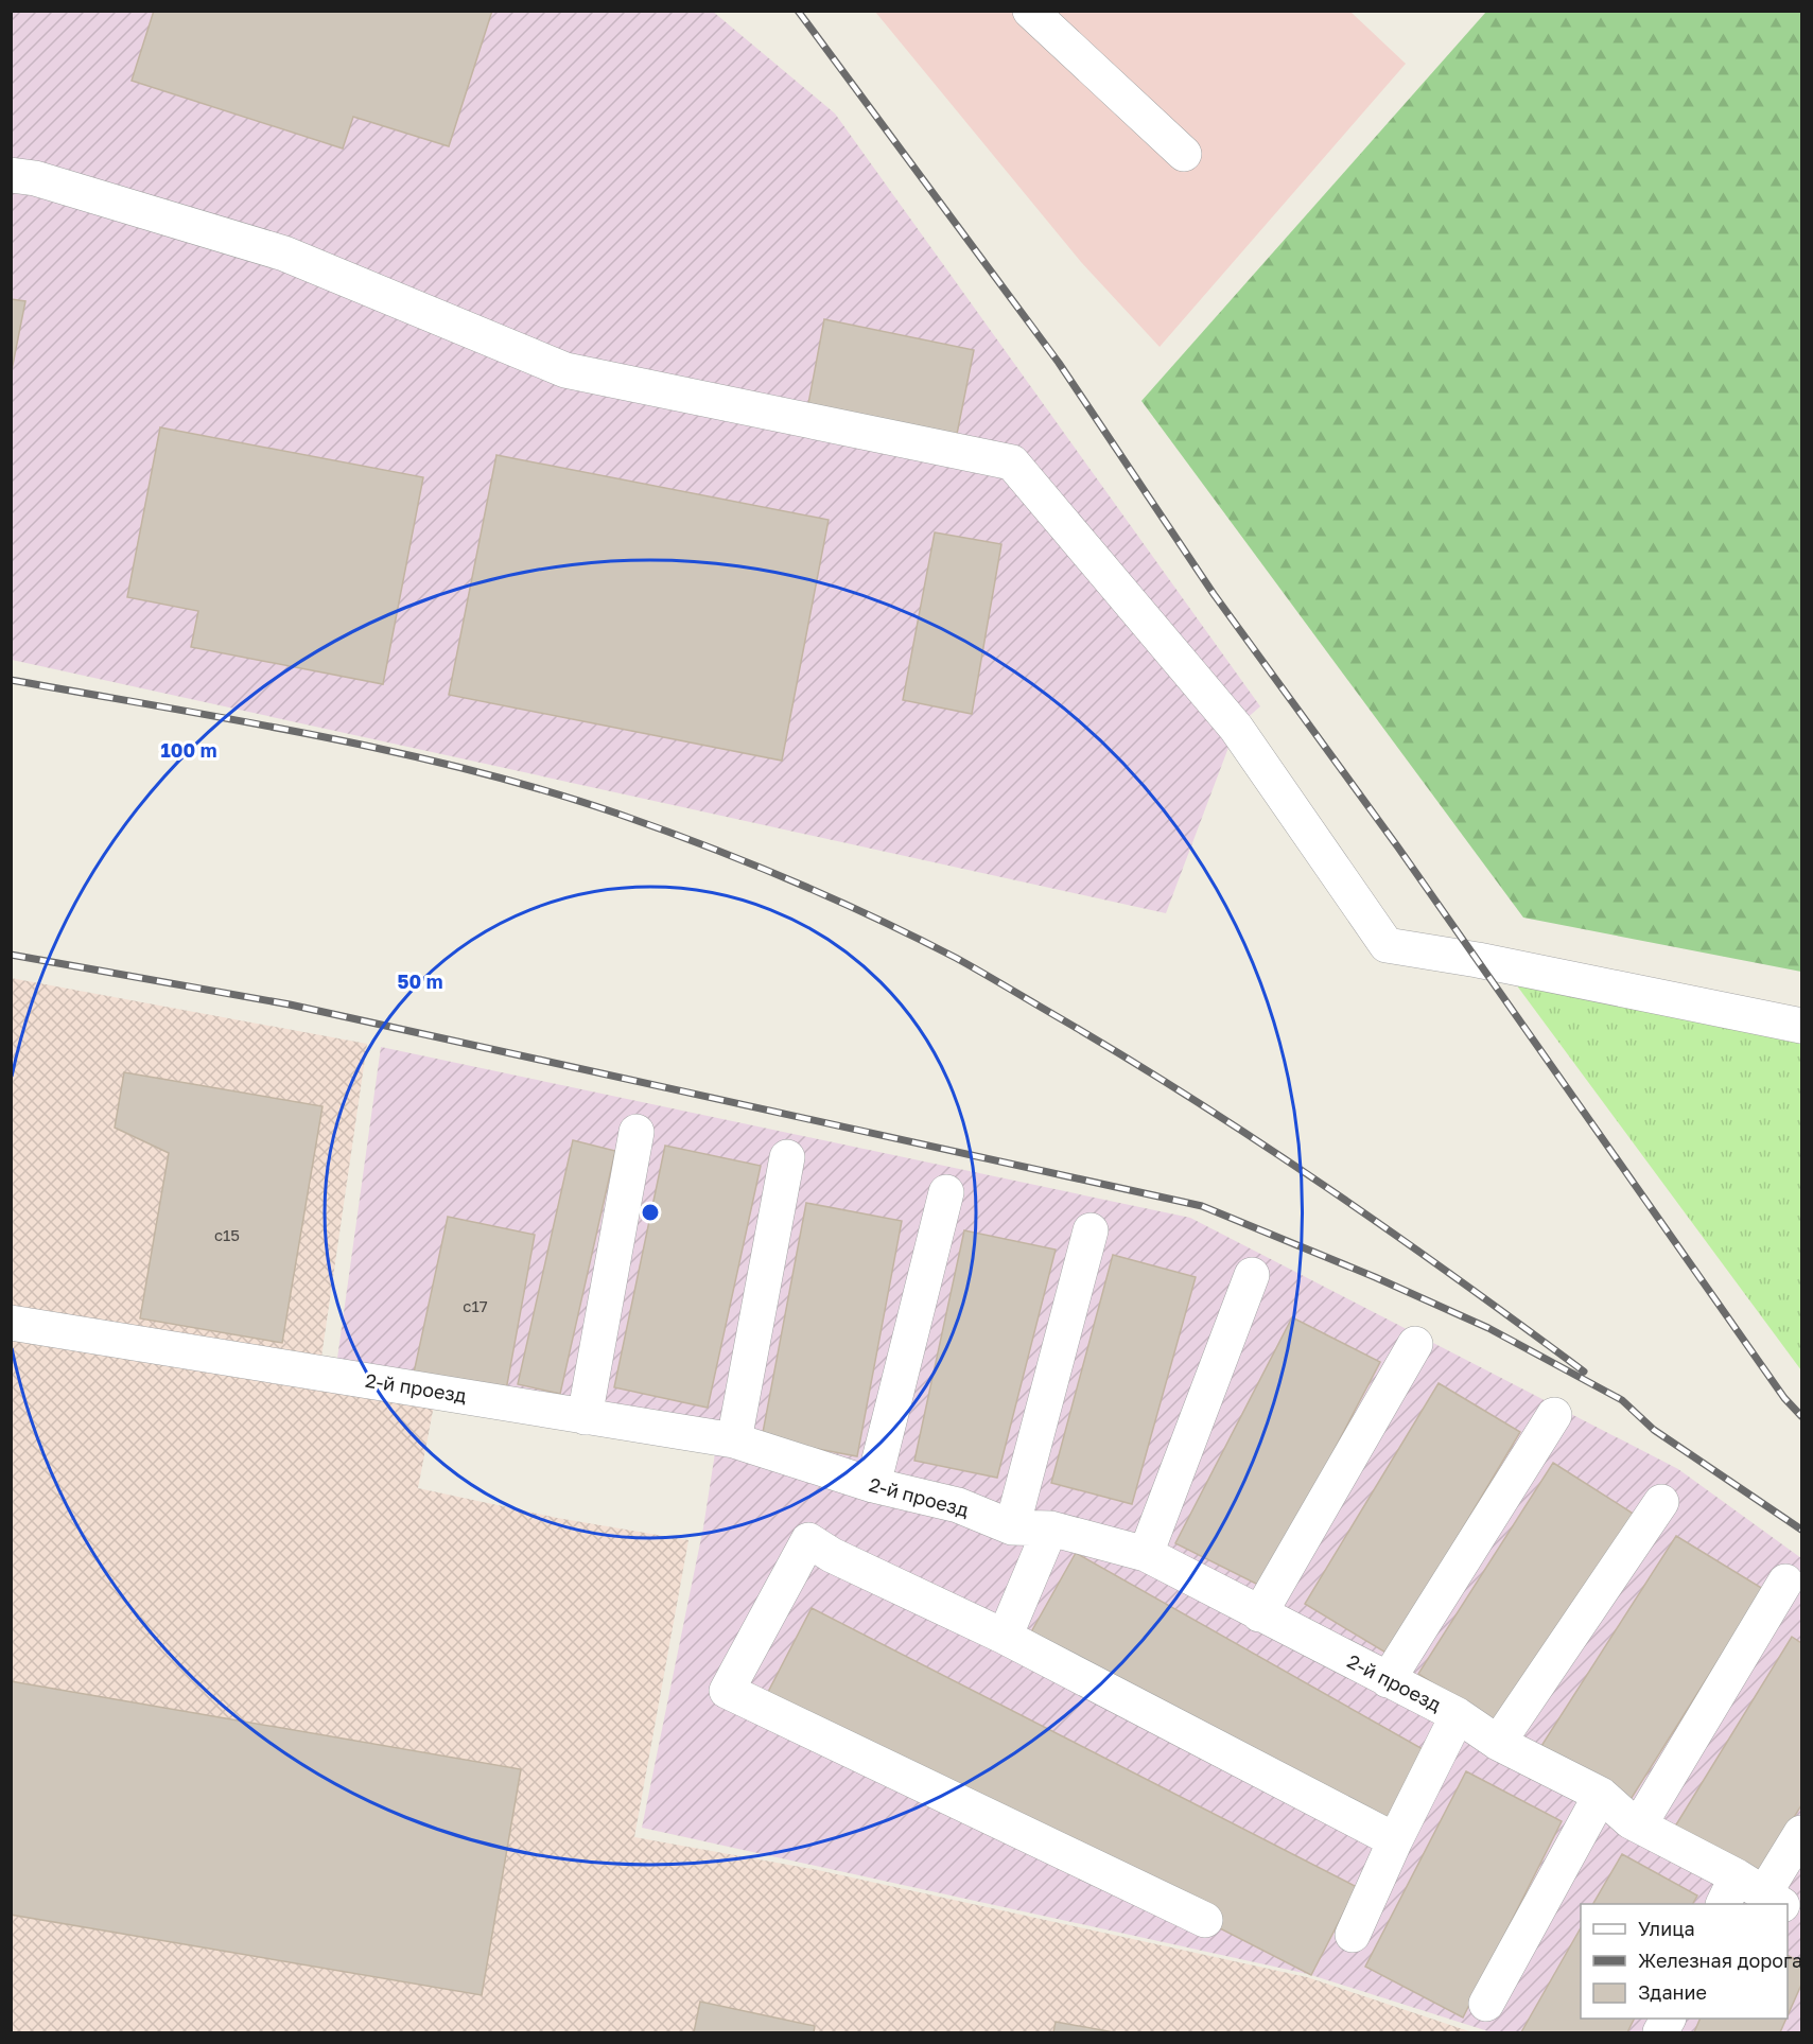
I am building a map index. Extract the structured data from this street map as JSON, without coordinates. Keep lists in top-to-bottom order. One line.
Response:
{"streets":{"street":["2-й проезд"]},"house_numbers":["с15","с17"],"legend":["Улица","Железная дорога","Здание"],"rings":["100 m","50 m"]}
